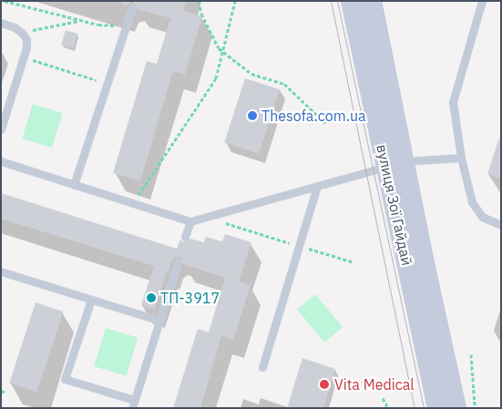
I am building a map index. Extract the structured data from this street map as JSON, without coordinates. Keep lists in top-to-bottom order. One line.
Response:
{"streets":{"main road":["вулиця Зої Гайдай"]},"places":["Thesofa.com.ua","ТП-3917","Vita Medical"]}
